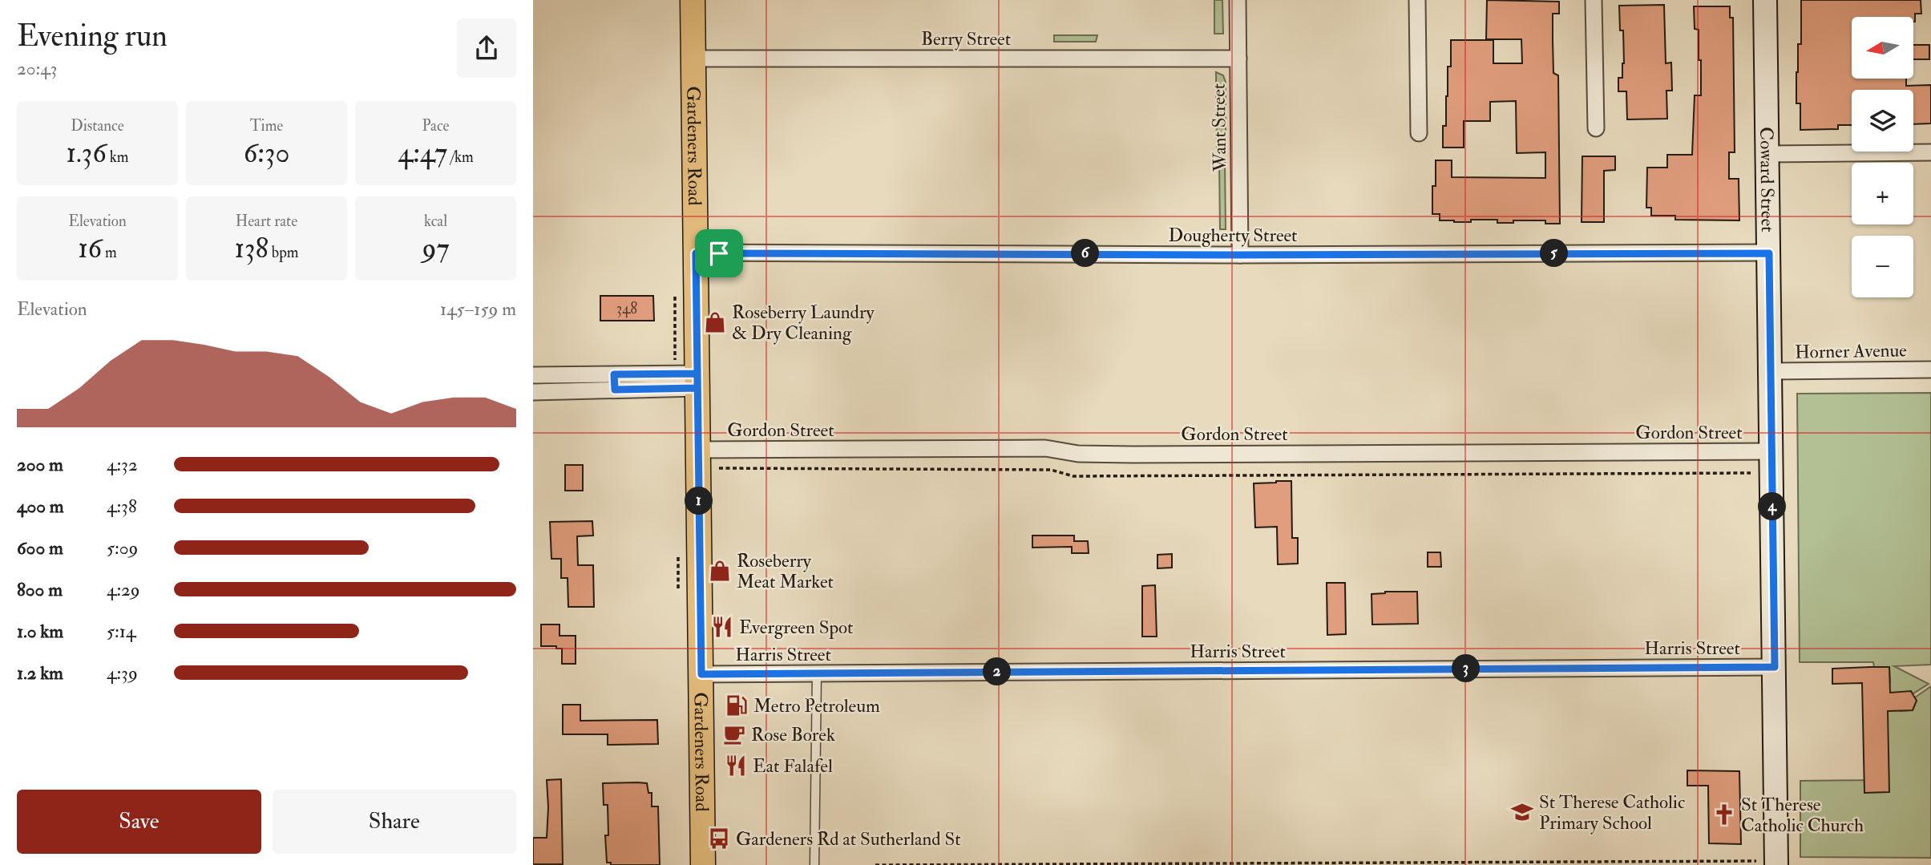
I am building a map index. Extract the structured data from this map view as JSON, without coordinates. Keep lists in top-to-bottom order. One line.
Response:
{"streets":{"main road":["Gardeners Road"],"street":["Berry Street","Want Street","Coward Street","Dougherty Street","Horner Avenue","Gordon Street","Harris Street"]},"crossings":[["Berry Street","Want Street"],["Berry Street","Gardeners Road"],["Want Street","Dougherty Street"],["Gardeners Road","Dougherty Street"],["Gardeners Road","Gordon Street"],["Gardeners Road","Harris Street"],["Coward Street","Dougherty Street"],["Coward Street","Horner Avenue"],["Coward Street","Gordon Street"],["Coward Street","Harris Street"]],"places":{"shop":["Roseberry Laundry & Dry Cleaning","Roseberry Meat Market"],"restaurant":["Evergreen Spot","Eat Falafel"],"fuel station":["Metro Petroleum"],"cafe":["Rose Borek"],"school or university":["St Therese Catholic Primary School"],"church":["St Therese Catholic Church"],"bus stop":["Gardeners Rd at Sutherland St"]},"house_numbers":["348"],"north":"left","page":{"heading":["Evening run","20:43"],"map_buttons":["+","−"],"stats":[["Distance","1.36 km"],["Time","6:30"],["Pace","4:47 /km"],["Elevation","16 m"],["Heart rate","138 bpm"],["kcal","97"]],"pins":["5","6","1","4","3","2"],"chart":["Elevation","145–159 m"],"list":[{"name":"200 m","note":"4:32"},{"name":"400 m","note":"4:38"},{"name":"600 m","note":"5:09"},{"name":"800 m","note":"4:29"},{"name":"1.0 km","note":"5:14"},{"name":"1.2 km","note":"4:39"}],"buttons":["Save","Share"]}}
